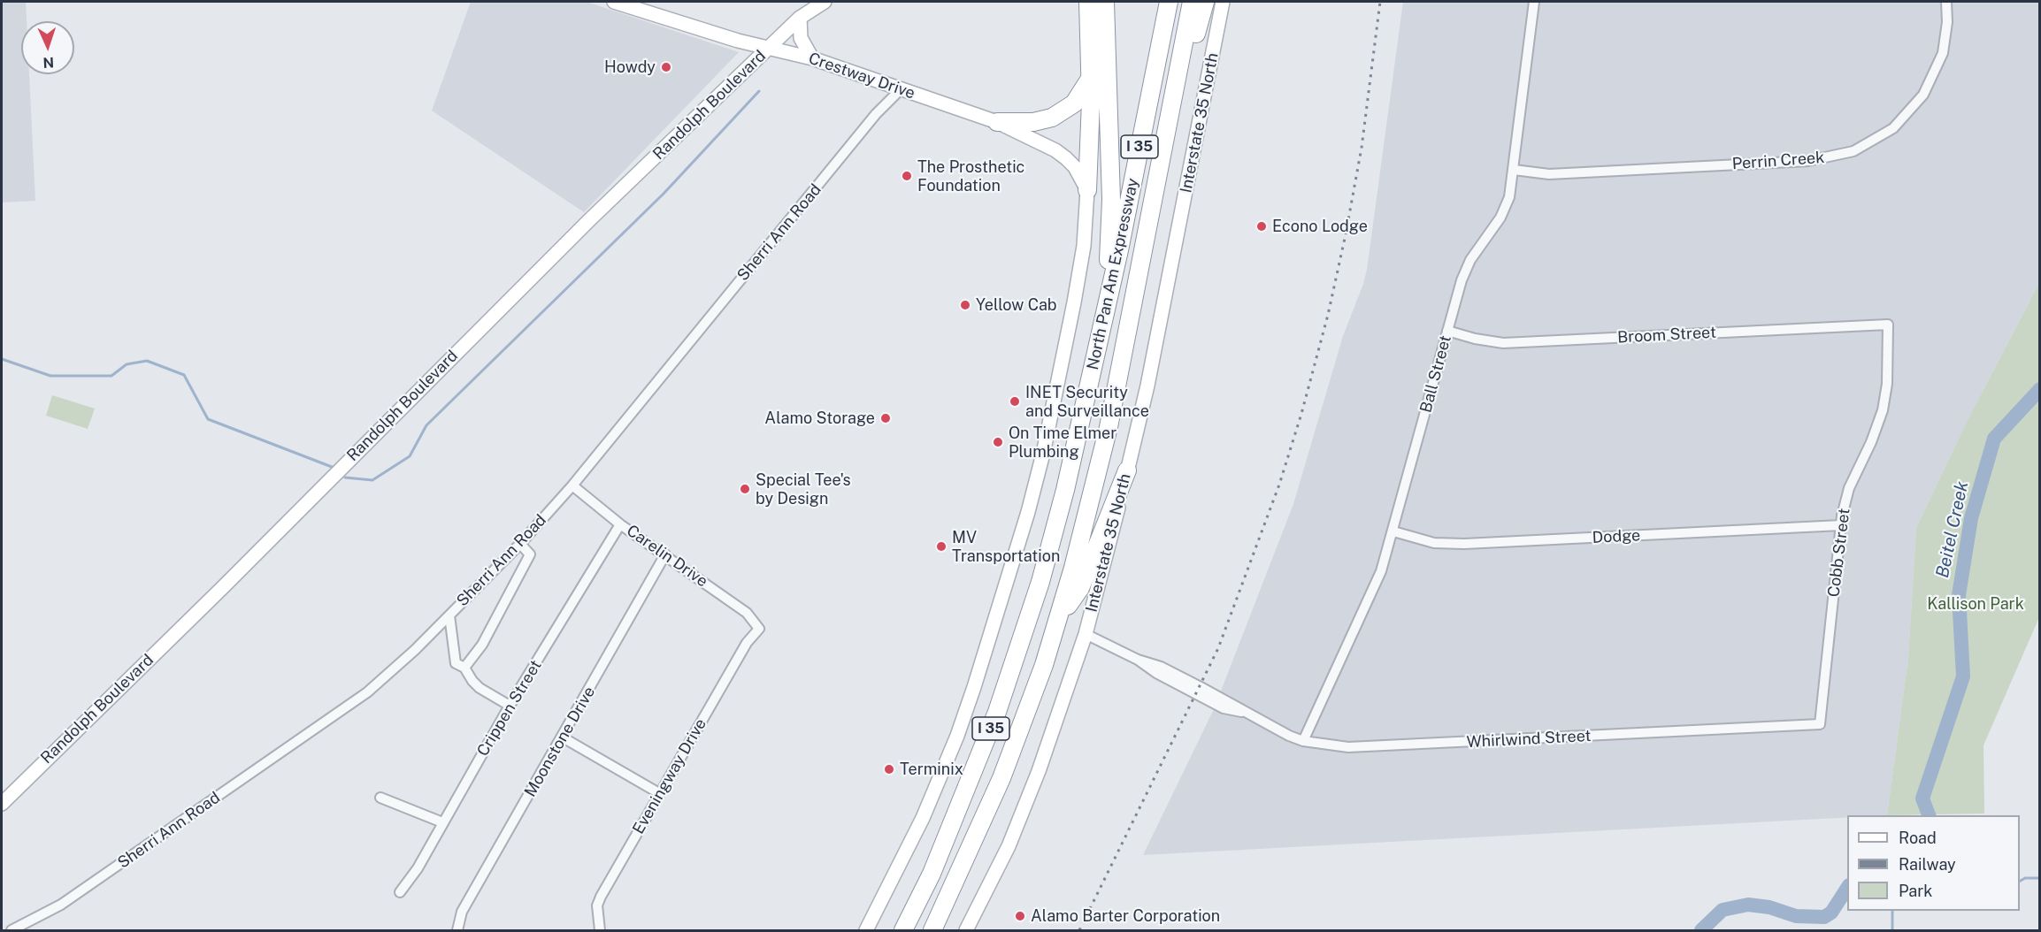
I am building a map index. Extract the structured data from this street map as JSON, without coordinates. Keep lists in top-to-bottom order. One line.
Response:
{"streets":{"highway":["I 35","North Pan Am Expressway"],"main road":["Crestway Drive","Randolph Boulevard","Interstate 35 North"],"street":["Perrin Creek","Sherri Ann Road","Broom Street","Ball Street","Dodge","Cobb Street","Carelin Drive","Crippen Street","Whirlwind Street","Moonstone Drive","Eveningway Drive"]},"crossings":[["Crestway Drive","Randolph Boulevard"],["Crestway Drive","Sherri Ann Road"],["Interstate 35 North","Whirlwind Street"],["Perrin Creek","Ball Street"],["Sherri Ann Road","Carelin Drive"],["Broom Street","Ball Street"],["Broom Street","Cobb Street"],["Ball Street","Dodge"],["Ball Street","Whirlwind Street"],["Dodge","Cobb Street"],["Cobb Street","Whirlwind Street"],["Carelin Drive","Crippen Street"],["Carelin Drive","Moonstone Drive"],["Carelin Drive","Eveningway Drive"]],"water":["Beitel Creek"],"parks":["Kallison Park"],"places":["Howdy","The Prosthetic Foundation","Econo Lodge","Yellow Cab","INET Security and Surveillance","Alamo Storage","On Time Elmer Plumbing","Special Tee's by Design","MV Transportation","Terminix","Alamo Barter Corporation"],"legend":["Road","Railway","Park"],"north":"bottom"}
